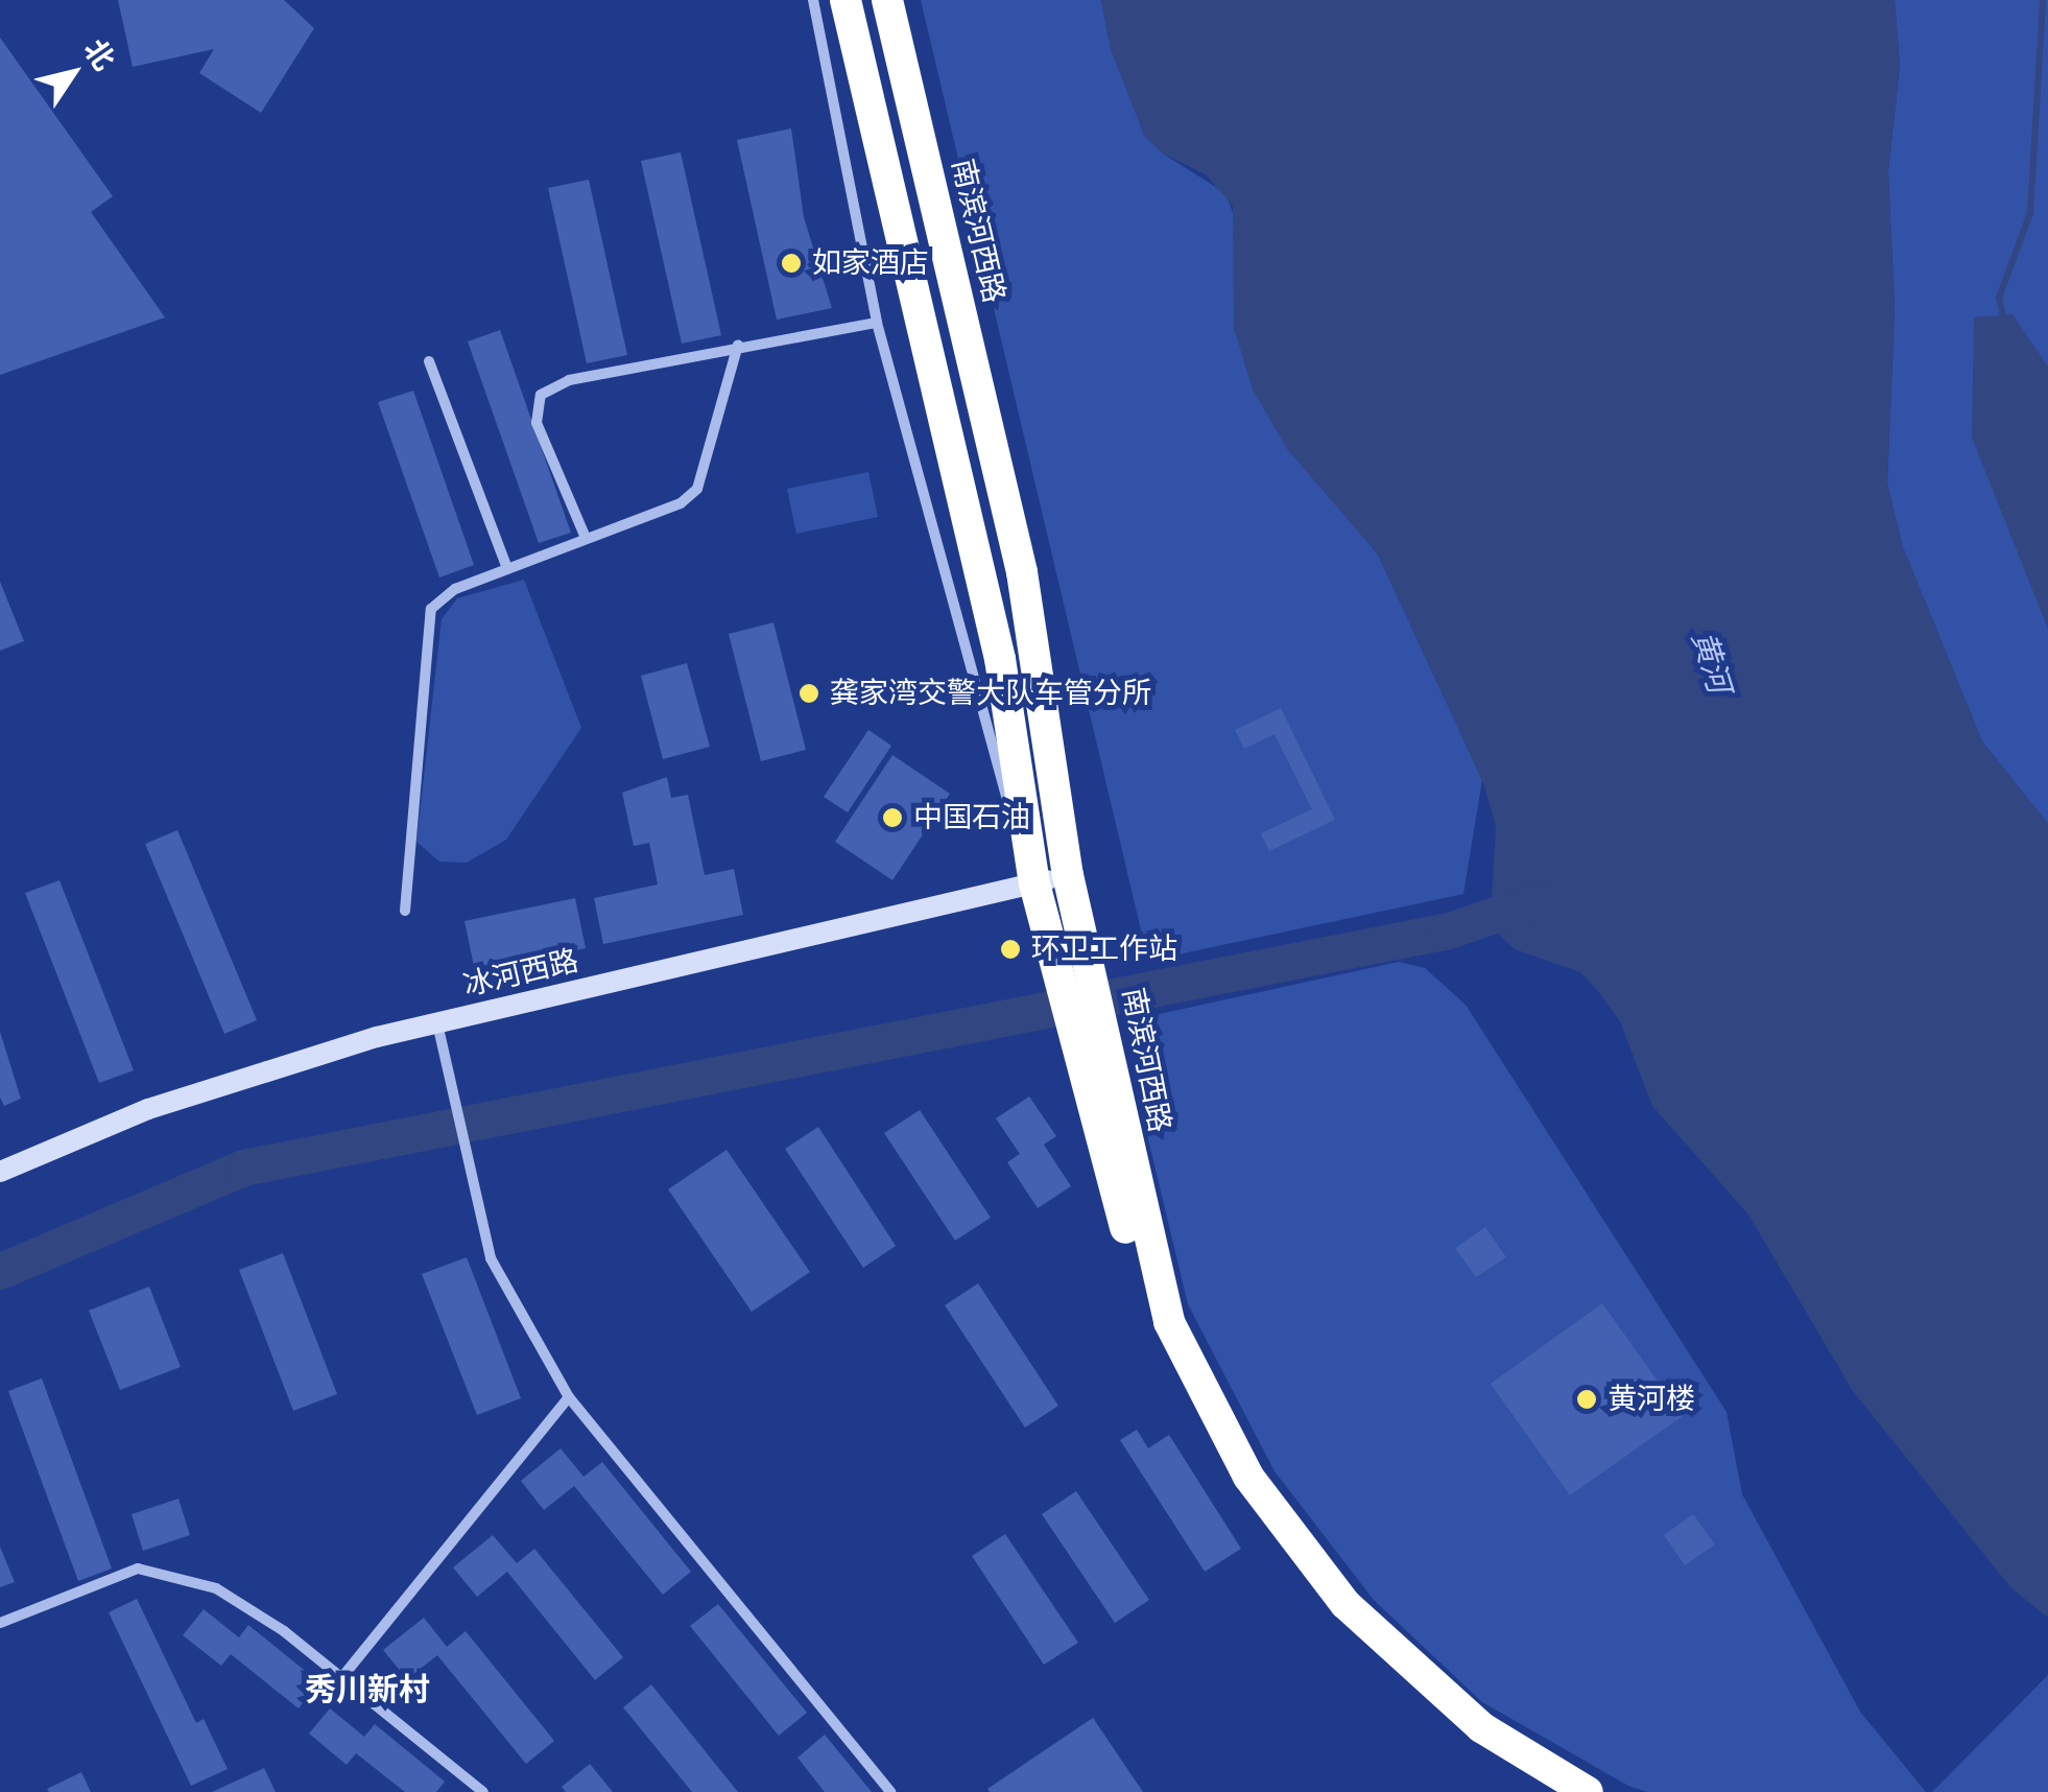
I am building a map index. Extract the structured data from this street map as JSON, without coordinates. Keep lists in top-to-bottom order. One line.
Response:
{"streets":{"highway":["南滨河西路"],"main road":["冰河西路"]},"crossings":[["南滨河西路","冰河西路"]],"districts":["秀川新村"],"water":["黄河"],"places":["如家酒店","龚家湾交警大队车管分所","中国石油","环卫工作站","黄河楼"],"north":"top right"}
